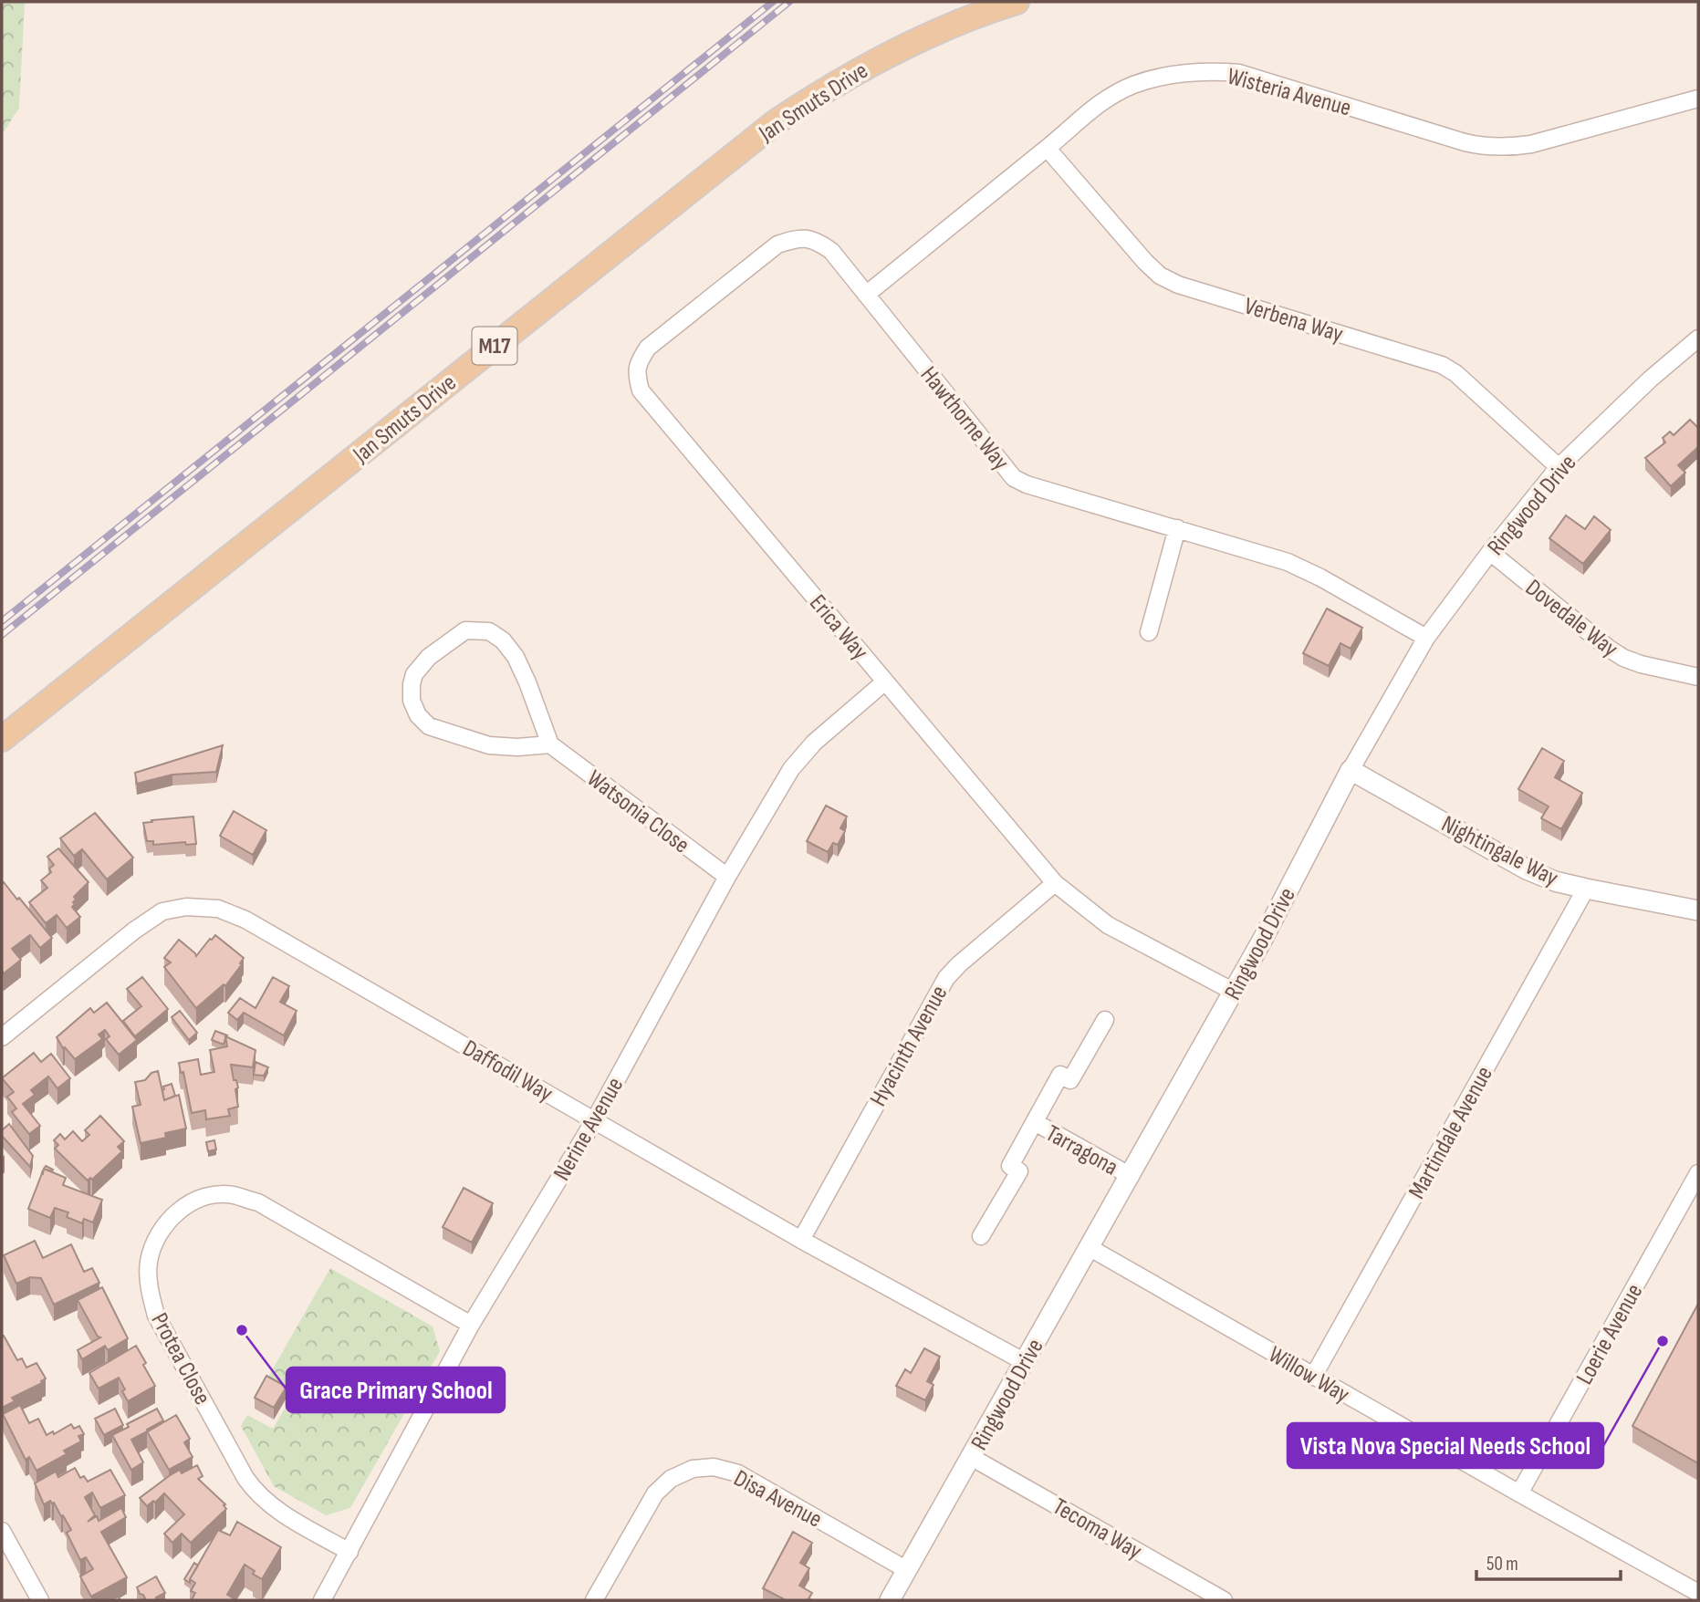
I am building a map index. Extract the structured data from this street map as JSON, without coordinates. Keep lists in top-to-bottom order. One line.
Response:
{"streets":{"main road":["Jan Smuts Drive","M17"],"street":["Wisteria Avenue","Verbena Way","Hawthorne Way","Ringwood Drive","Dovedale Way","Erica Way","Watsonia Close","Nightingale Way","Hyacinth Avenue","Daffodil Way","Nerine Avenue","Martindale Avenue","Tarragona","Loerie Avenue","Protea Close","Willow Way","Disa Avenue","Tecoma Way"]},"crossings":[["Wisteria Avenue","Verbena Way"],["Wisteria Avenue","Hawthorne Way"],["Verbena Way","Ringwood Drive"],["Hawthorne Way","Ringwood Drive"],["Hawthorne Way","Erica Way"],["Ringwood Drive","Dovedale Way"],["Ringwood Drive","Erica Way"],["Ringwood Drive","Nightingale Way"],["Ringwood Drive","Daffodil Way"],["Ringwood Drive","Tarragona"],["Ringwood Drive","Willow Way"],["Ringwood Drive","Disa Avenue"],["Ringwood Drive","Tecoma Way"],["Erica Way","Hyacinth Avenue"],["Erica Way","Nerine Avenue"],["Watsonia Close","Nerine Avenue"],["Nightingale Way","Martindale Avenue"],["Hyacinth Avenue","Daffodil Way"],["Daffodil Way","Nerine Avenue"],["Nerine Avenue","Protea Close"],["Martindale Avenue","Willow Way"],["Loerie Avenue","Willow Way"]],"places":["Grace Primary School","Vista Nova Special Needs School"],"scale_bar":"50 m"}
